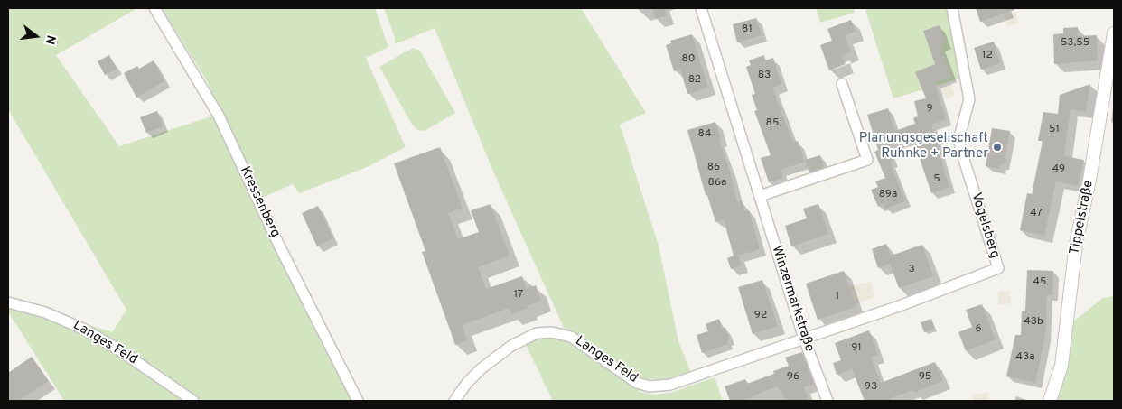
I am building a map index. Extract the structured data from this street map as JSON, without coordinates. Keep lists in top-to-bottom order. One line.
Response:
{"streets":{"street":["Kressenberg","Tippelstraße","Vogelsberg","Winzermarkstraße","Langes Feld"]},"crossings":[["Vogelsberg","Winzermarkstraße"],["Vogelsberg","Langes Feld"],["Winzermarkstraße","Langes Feld"]],"places":["Planungsgesellschaft Ruhnke + Partner"],"house_numbers":["81","53,55","12","80","83","82","9","85","51","84","86","49","5","86a","89a","47","3","45","17","1","92","43b","6","91","43a","96","95","93"],"north":"right"}
